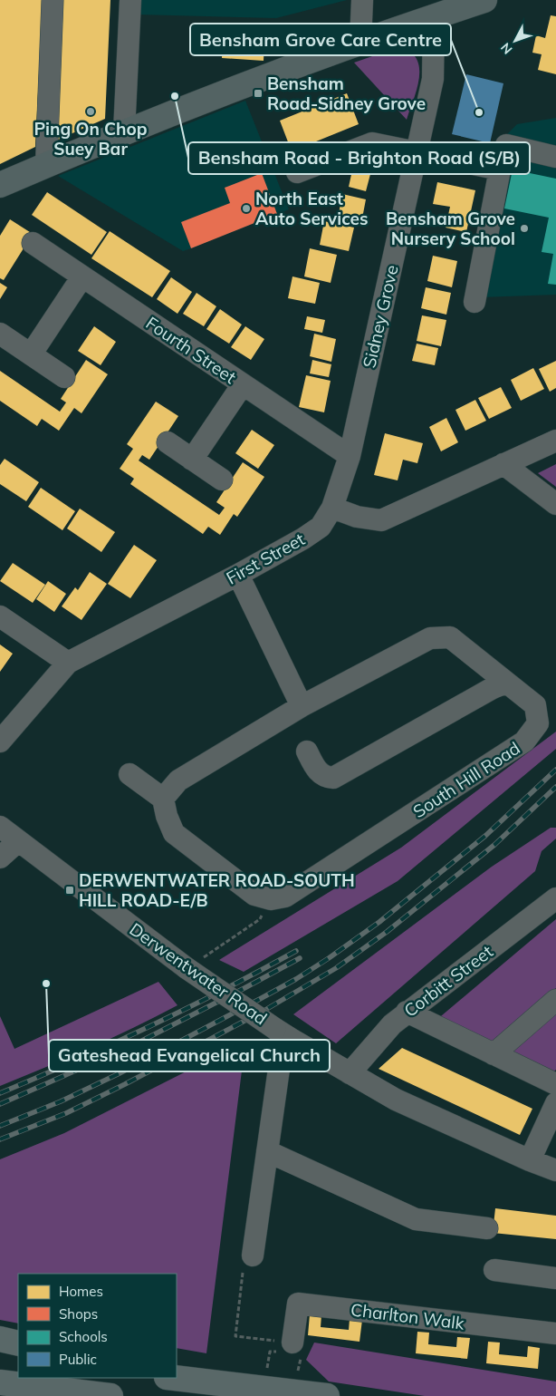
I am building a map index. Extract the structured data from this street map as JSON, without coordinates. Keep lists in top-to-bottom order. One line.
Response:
{"streets":{"street":["Sidney Grove","Fourth Street","First Street","South Hill Road","Derwentwater Road","Corbitt Street","Charlton Walk"]},"crossings":[["Sidney Grove","Fourth Street"],["Sidney Grove","First Street"],["Derwentwater Road","Corbitt Street"]],"places":{"transit":["Bensham Road-Sidney Grove","DERWENTWATER ROAD-SOUTH HILL ROAD-E/B"],"other":["Bensham Road - Brighton Road (S/B)","Ping On Chop Suey Bar","Bensham Grove Care Centre","North East Auto Services","Bensham Grove Nursery School","Gateshead Evangelical Church"]},"legend":["Homes","Shops","Schools","Public"],"north":"bottom left"}
